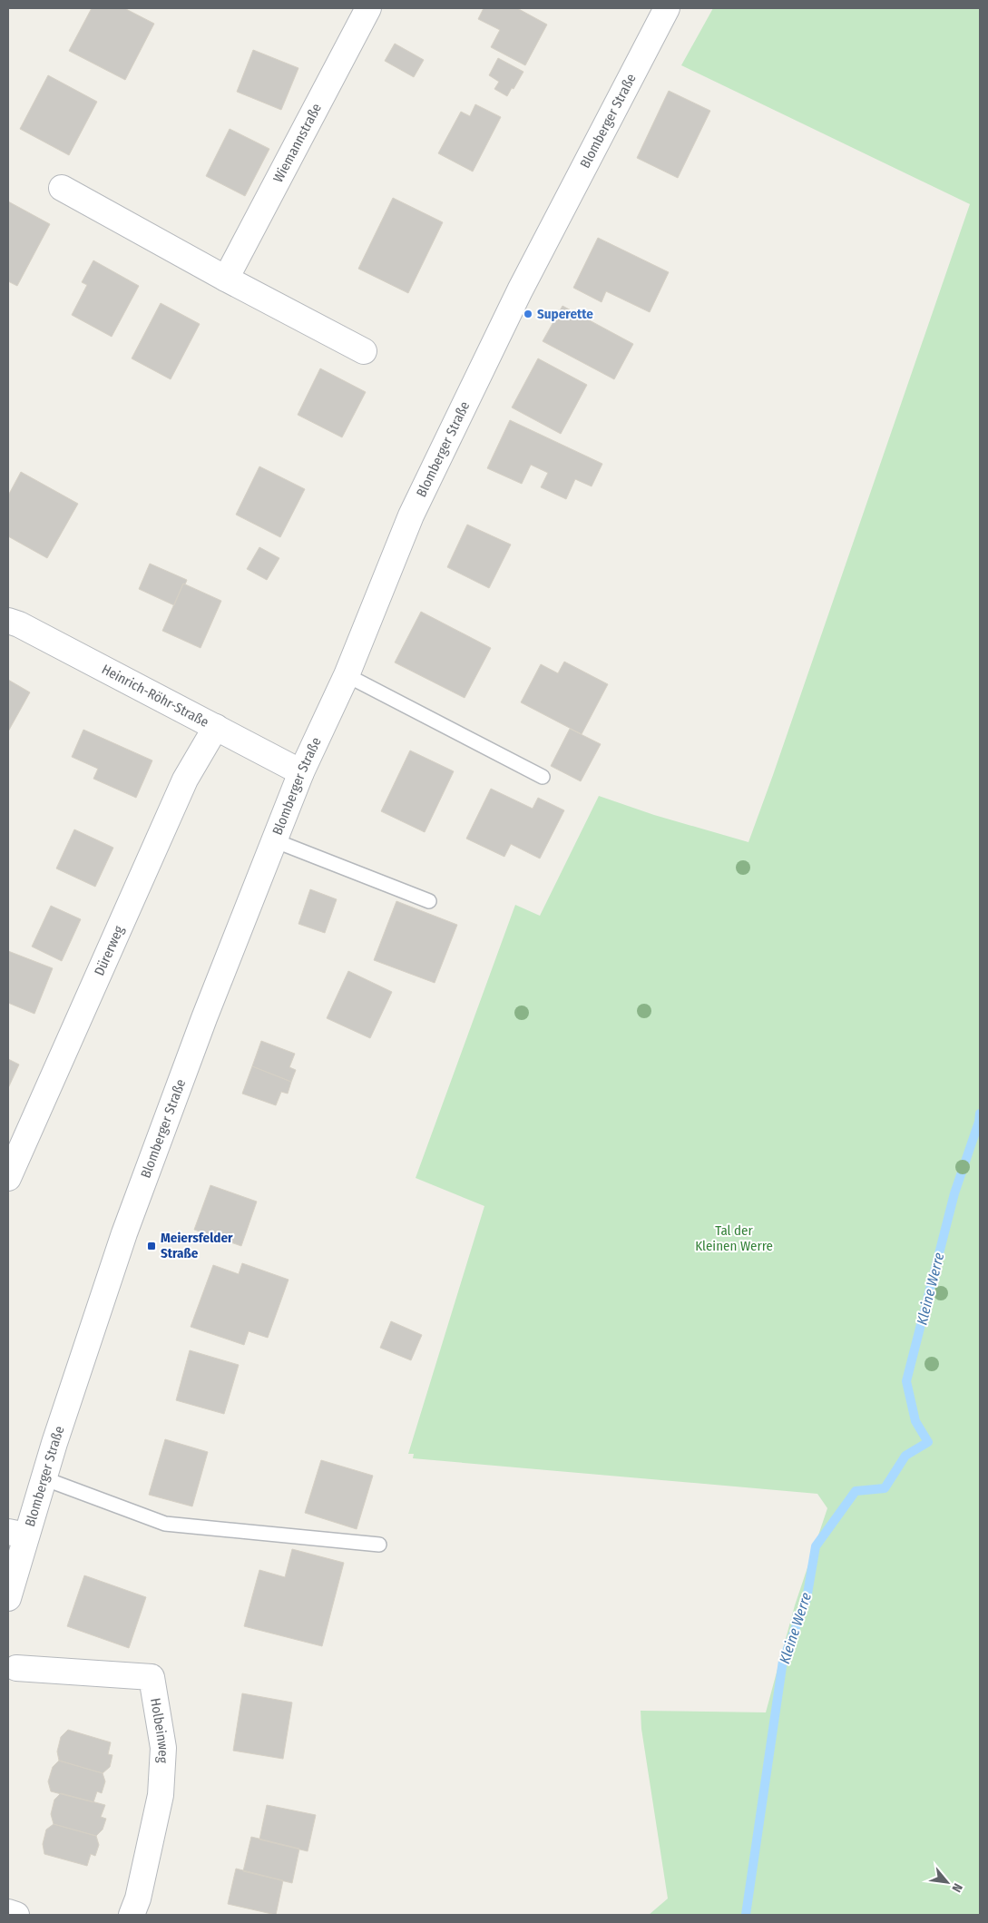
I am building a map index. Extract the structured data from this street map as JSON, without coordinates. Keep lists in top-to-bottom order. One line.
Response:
{"streets":{"street":["Blomberger Straße","Wiemannstraße","Heinrich-Röhr-Straße","Dürerweg","Holbeinweg"]},"crossings":[["Blomberger Straße","Heinrich-Röhr-Straße"],["Heinrich-Röhr-Straße","Dürerweg"]],"water":["Kleine Werre"],"parks":["Tal der Kleinen Werre"],"places":{"other":["Superette"],"transit":["Meiersfelder Straße"]},"north":"bottom right"}
